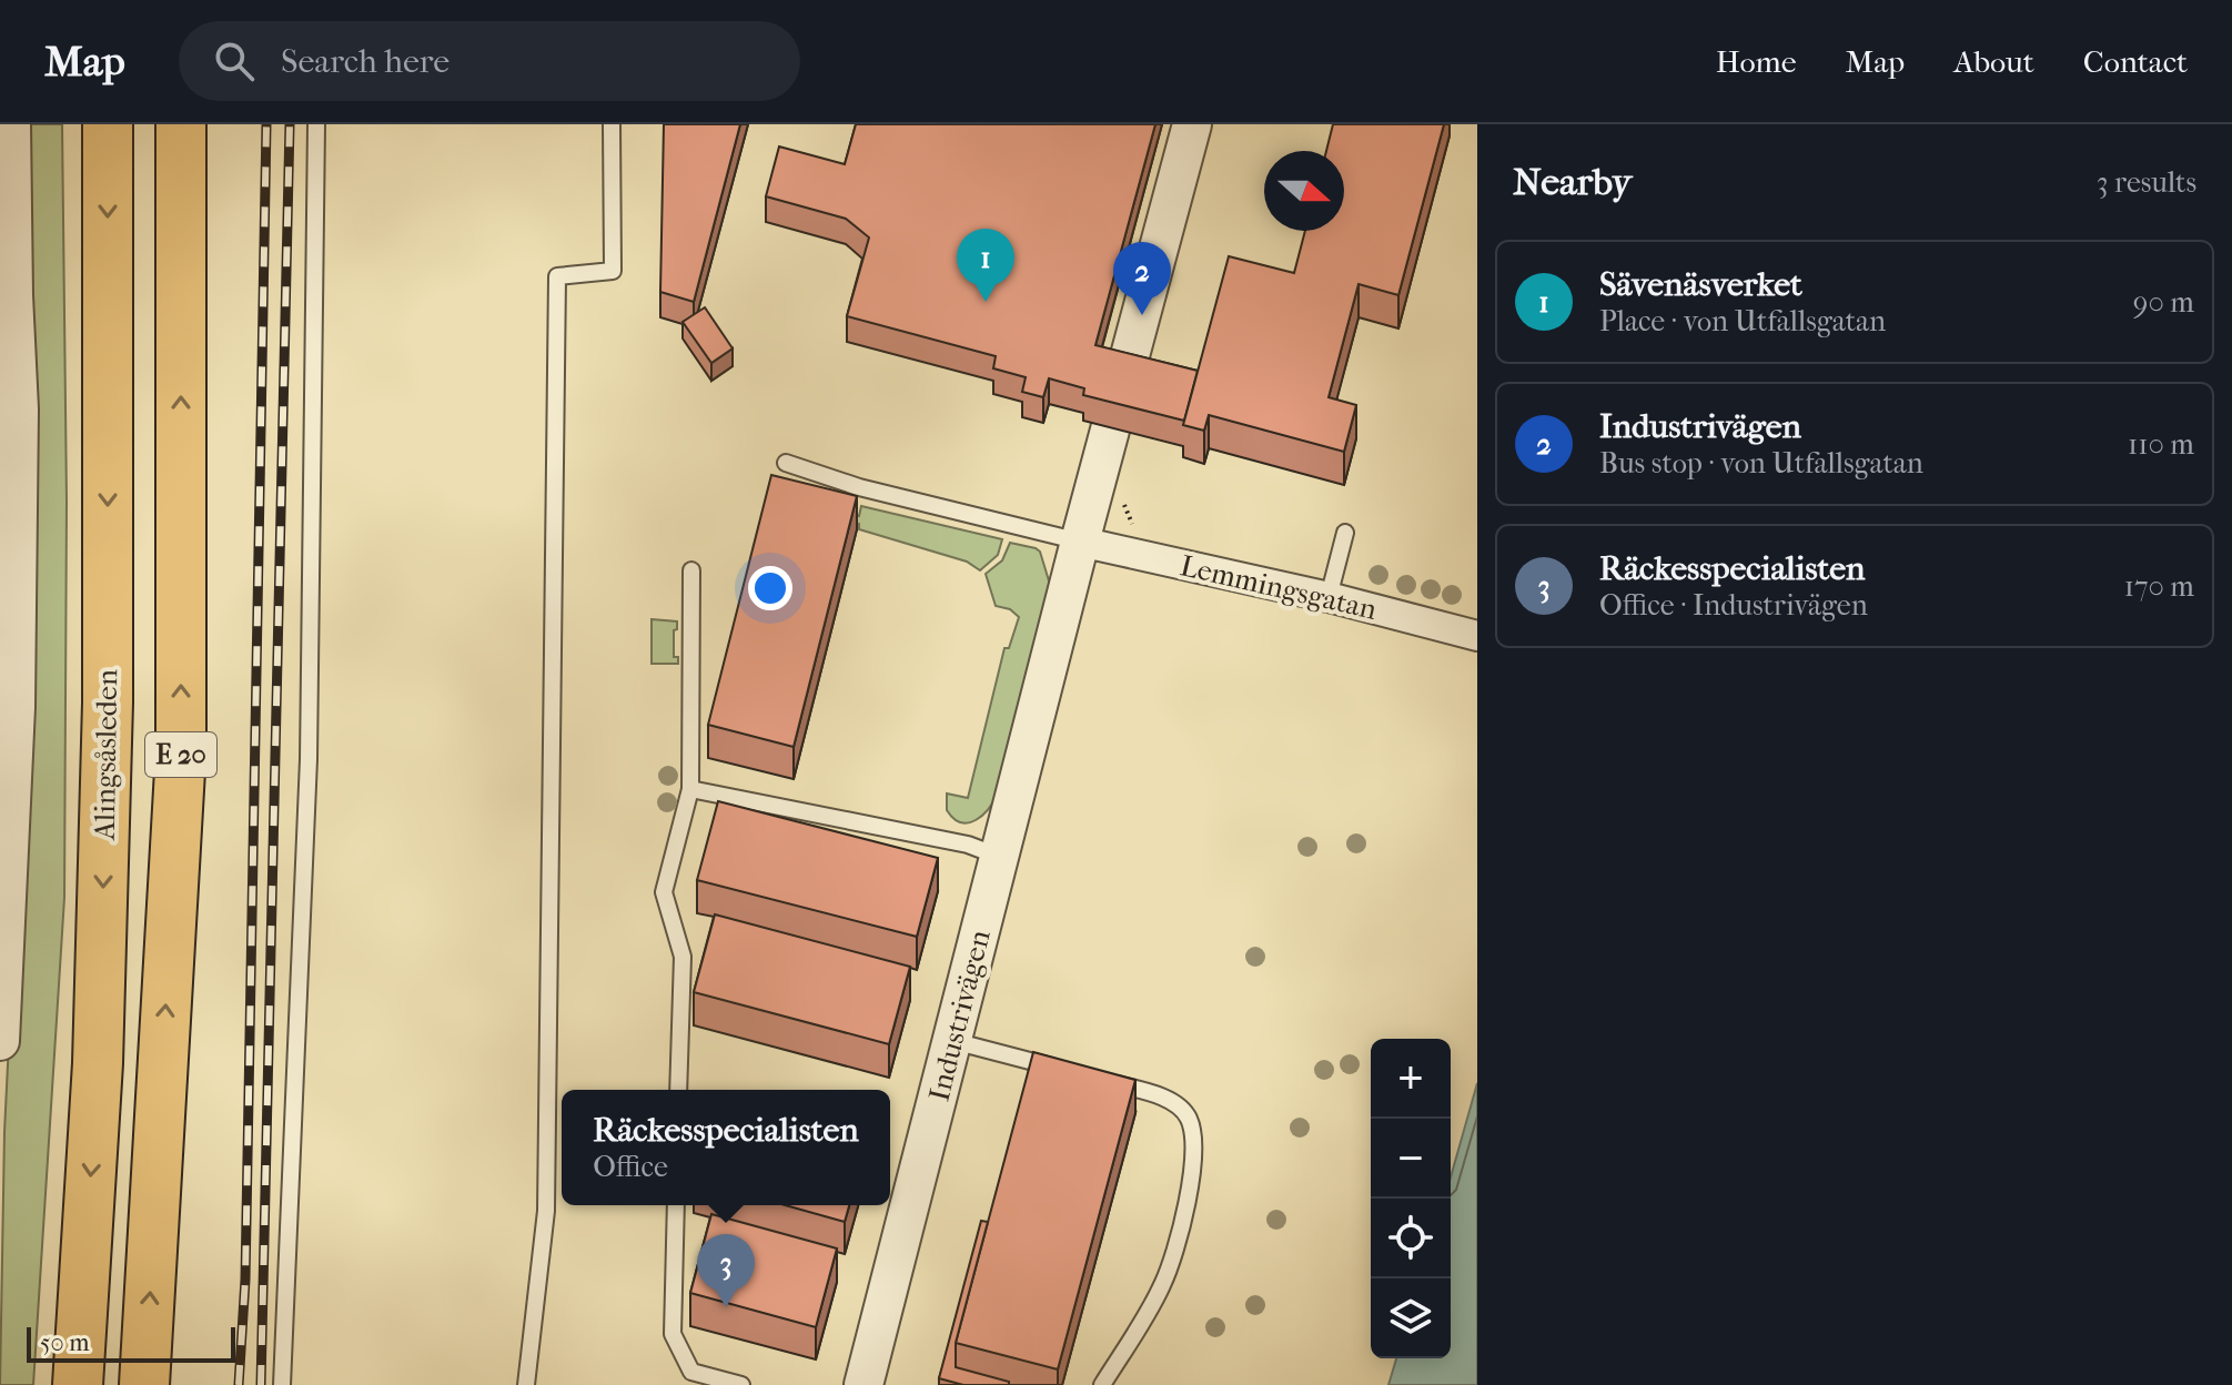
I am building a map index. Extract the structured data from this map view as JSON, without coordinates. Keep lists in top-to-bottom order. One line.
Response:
{"streets":{"highway":["Alingsåsleden","E 20"],"street":["Lemmingsgatan","Industrivägen"]},"crossings":[["Lemmingsgatan","Industrivägen"]],"scale_bar":"50 m","north":"right","page":{"header":"Map","search":"Search here","nav":["Home","Map","About","Contact"],"heading":["Nearby","3 results"],"pins":["1","2","3"],"list":[{"mark":"1","name":"Sävenäsverket","note":"Place · von Utfallsgatan","value":"90 m"},{"mark":"2","name":"Industrivägen","note":"Bus stop · von Utfallsgatan","value":"110 m"},{"mark":"3","name":"Räckesspecialisten","note":"Office · Industrivägen","value":"170 m"}],"map_buttons":["+","−"],"popup":["Räckesspecialisten","Office"],"scale":"50 m"}}
